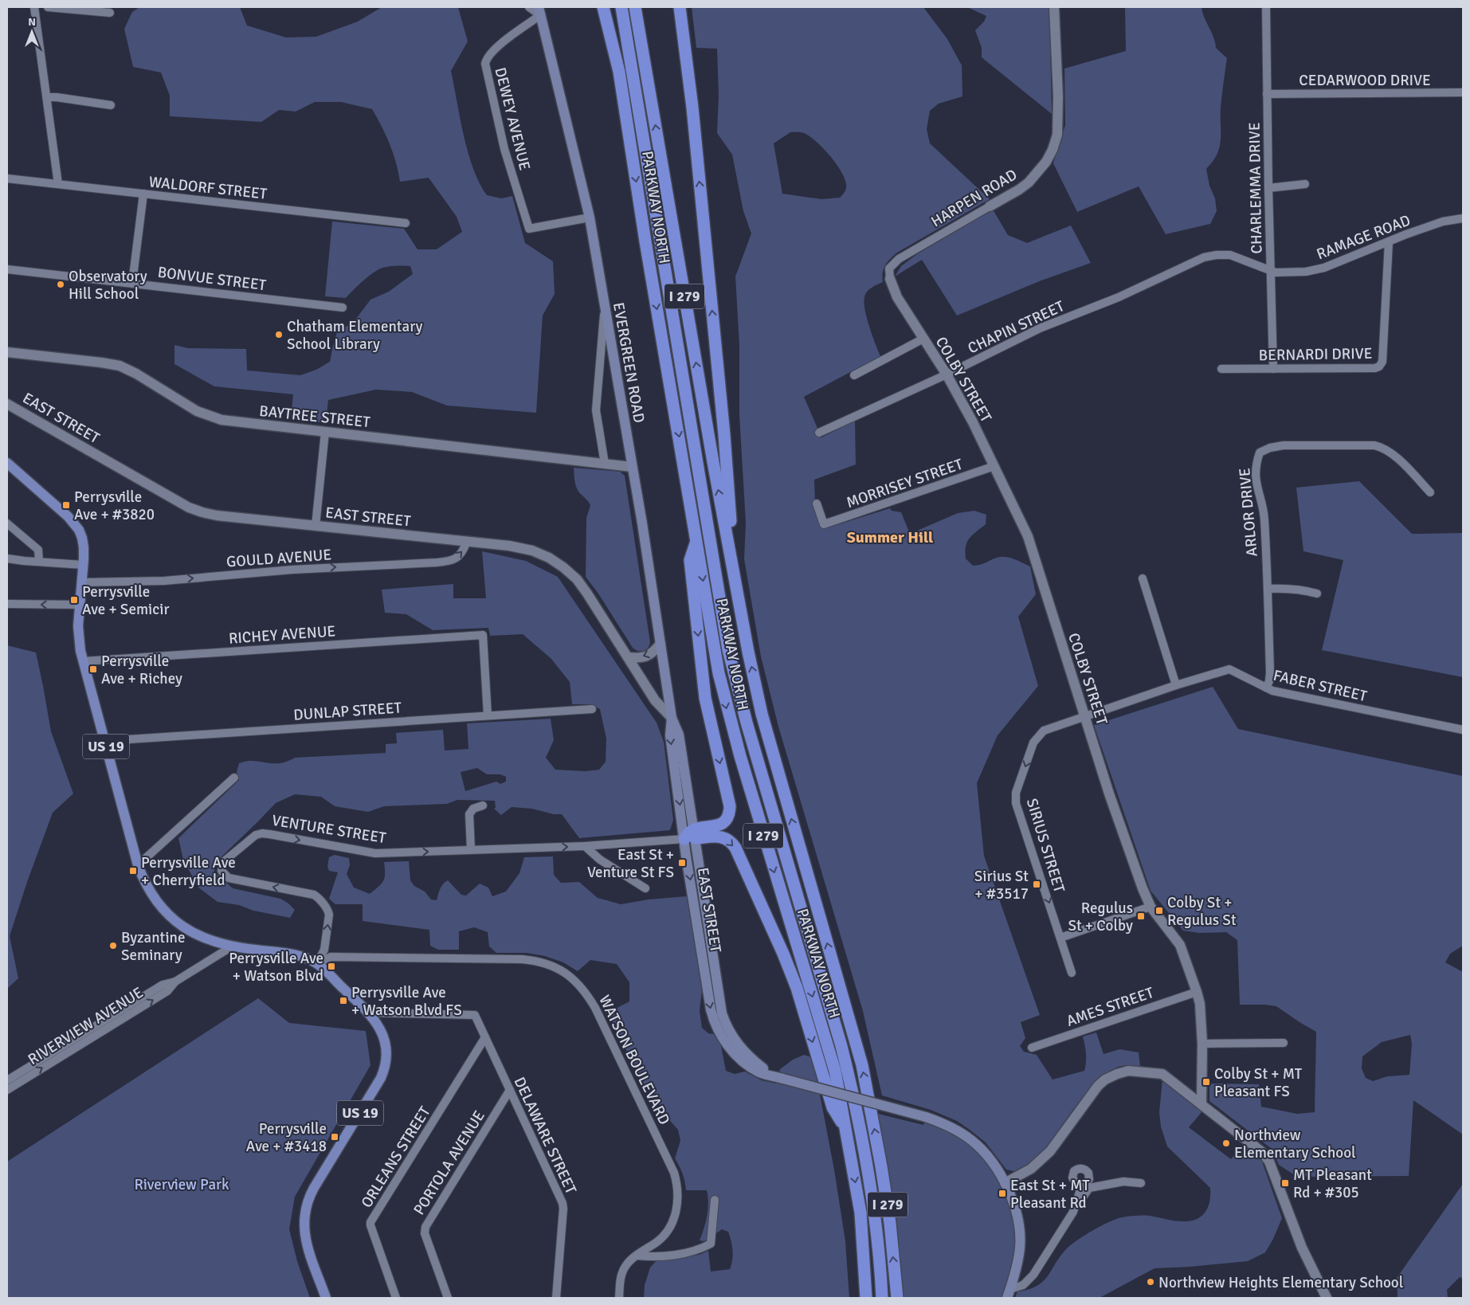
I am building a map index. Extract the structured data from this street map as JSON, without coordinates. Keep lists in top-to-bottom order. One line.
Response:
{"streets":{"highway":["PARKWAY NORTH","I 279"],"main road":["EVERGREEN ROAD","EAST STREET","US 19"],"street":["CEDARWOOD DRIVE","DEWEY AVENUE","WALDORF STREET","CHARLEMMA DRIVE","HARPEN ROAD","RAMAGE ROAD","BONVUE STREET","CHAPIN STREET","BERNARDI DRIVE","COLBY STREET","BAYTREE STREET","MORRISEY STREET","ARLOR DRIVE","GOULD AVENUE","RICHEY AVENUE","FABER STREET","DUNLAP STREET","VENTURE STREET","SIRIUS STREET","AMES STREET","RIVERVIEW AVENUE","WATSON BOULEVARD","DELAWARE STREET","ORLEANS STREET","PORTOLA AVENUE"]},"crossings":[["CEDARWOOD DRIVE","CHARLEMMA DRIVE"],["DEWEY AVENUE","EVERGREEN ROAD"],["CHARLEMMA DRIVE","RAMAGE ROAD"],["CHARLEMMA DRIVE","BERNARDI DRIVE"],["HARPEN ROAD","COLBY STREET"],["RAMAGE ROAD","CHAPIN STREET"],["RAMAGE ROAD","BERNARDI DRIVE"],["CHAPIN STREET","COLBY STREET"],["EVERGREEN ROAD","BAYTREE STREET"],["EVERGREEN ROAD","EAST STREET"],["COLBY STREET","MORRISEY STREET"],["COLBY STREET","FABER STREET"],["COLBY STREET","SIRIUS STREET"],["COLBY STREET","AMES STREET"],["EAST STREET","GOULD AVENUE"],["EAST STREET","VENTURE STREET"],["ARLOR DRIVE","FABER STREET"],["GOULD AVENUE","US 19"],["RICHEY AVENUE","DUNLAP STREET"],["RICHEY AVENUE","US 19"],["FABER STREET","SIRIUS STREET"],["DUNLAP STREET","US 19"],["US 19","VENTURE STREET"],["US 19","RIVERVIEW AVENUE"],["US 19","WATSON BOULEVARD"],["US 19","DELAWARE STREET"],["VENTURE STREET","WATSON BOULEVARD"],["DELAWARE STREET","ORLEANS STREET"],["DELAWARE STREET","PORTOLA AVENUE"]],"one_way":["GOULD AVENUE","SIRIUS STREET"],"districts":["Summer Hill"],"parks":["Riverview Park"],"places":{"other":["Observatory Hill School","Chatham Elementary School Library","Byzantine Seminary","Northview Elementary School","Northview Heights Elementary School"],"transit":["Perrysville Ave + #3820","Perrysville Ave + Semicir","Perrysville Ave + Richey","East St + Venture St FS","Perrysville Ave + Cherryfield","Sirius St + #3517","Colby St + Regulus St","Regulus St + Colby","Perrysville Ave + Watson Blvd","Perrysville Ave + Watson Blvd FS","Colby St + MT Pleasant FS","Perrysville Ave + #3418","MT Pleasant Rd + #305","East St + MT Pleasant Rd"]},"north":"top"}
